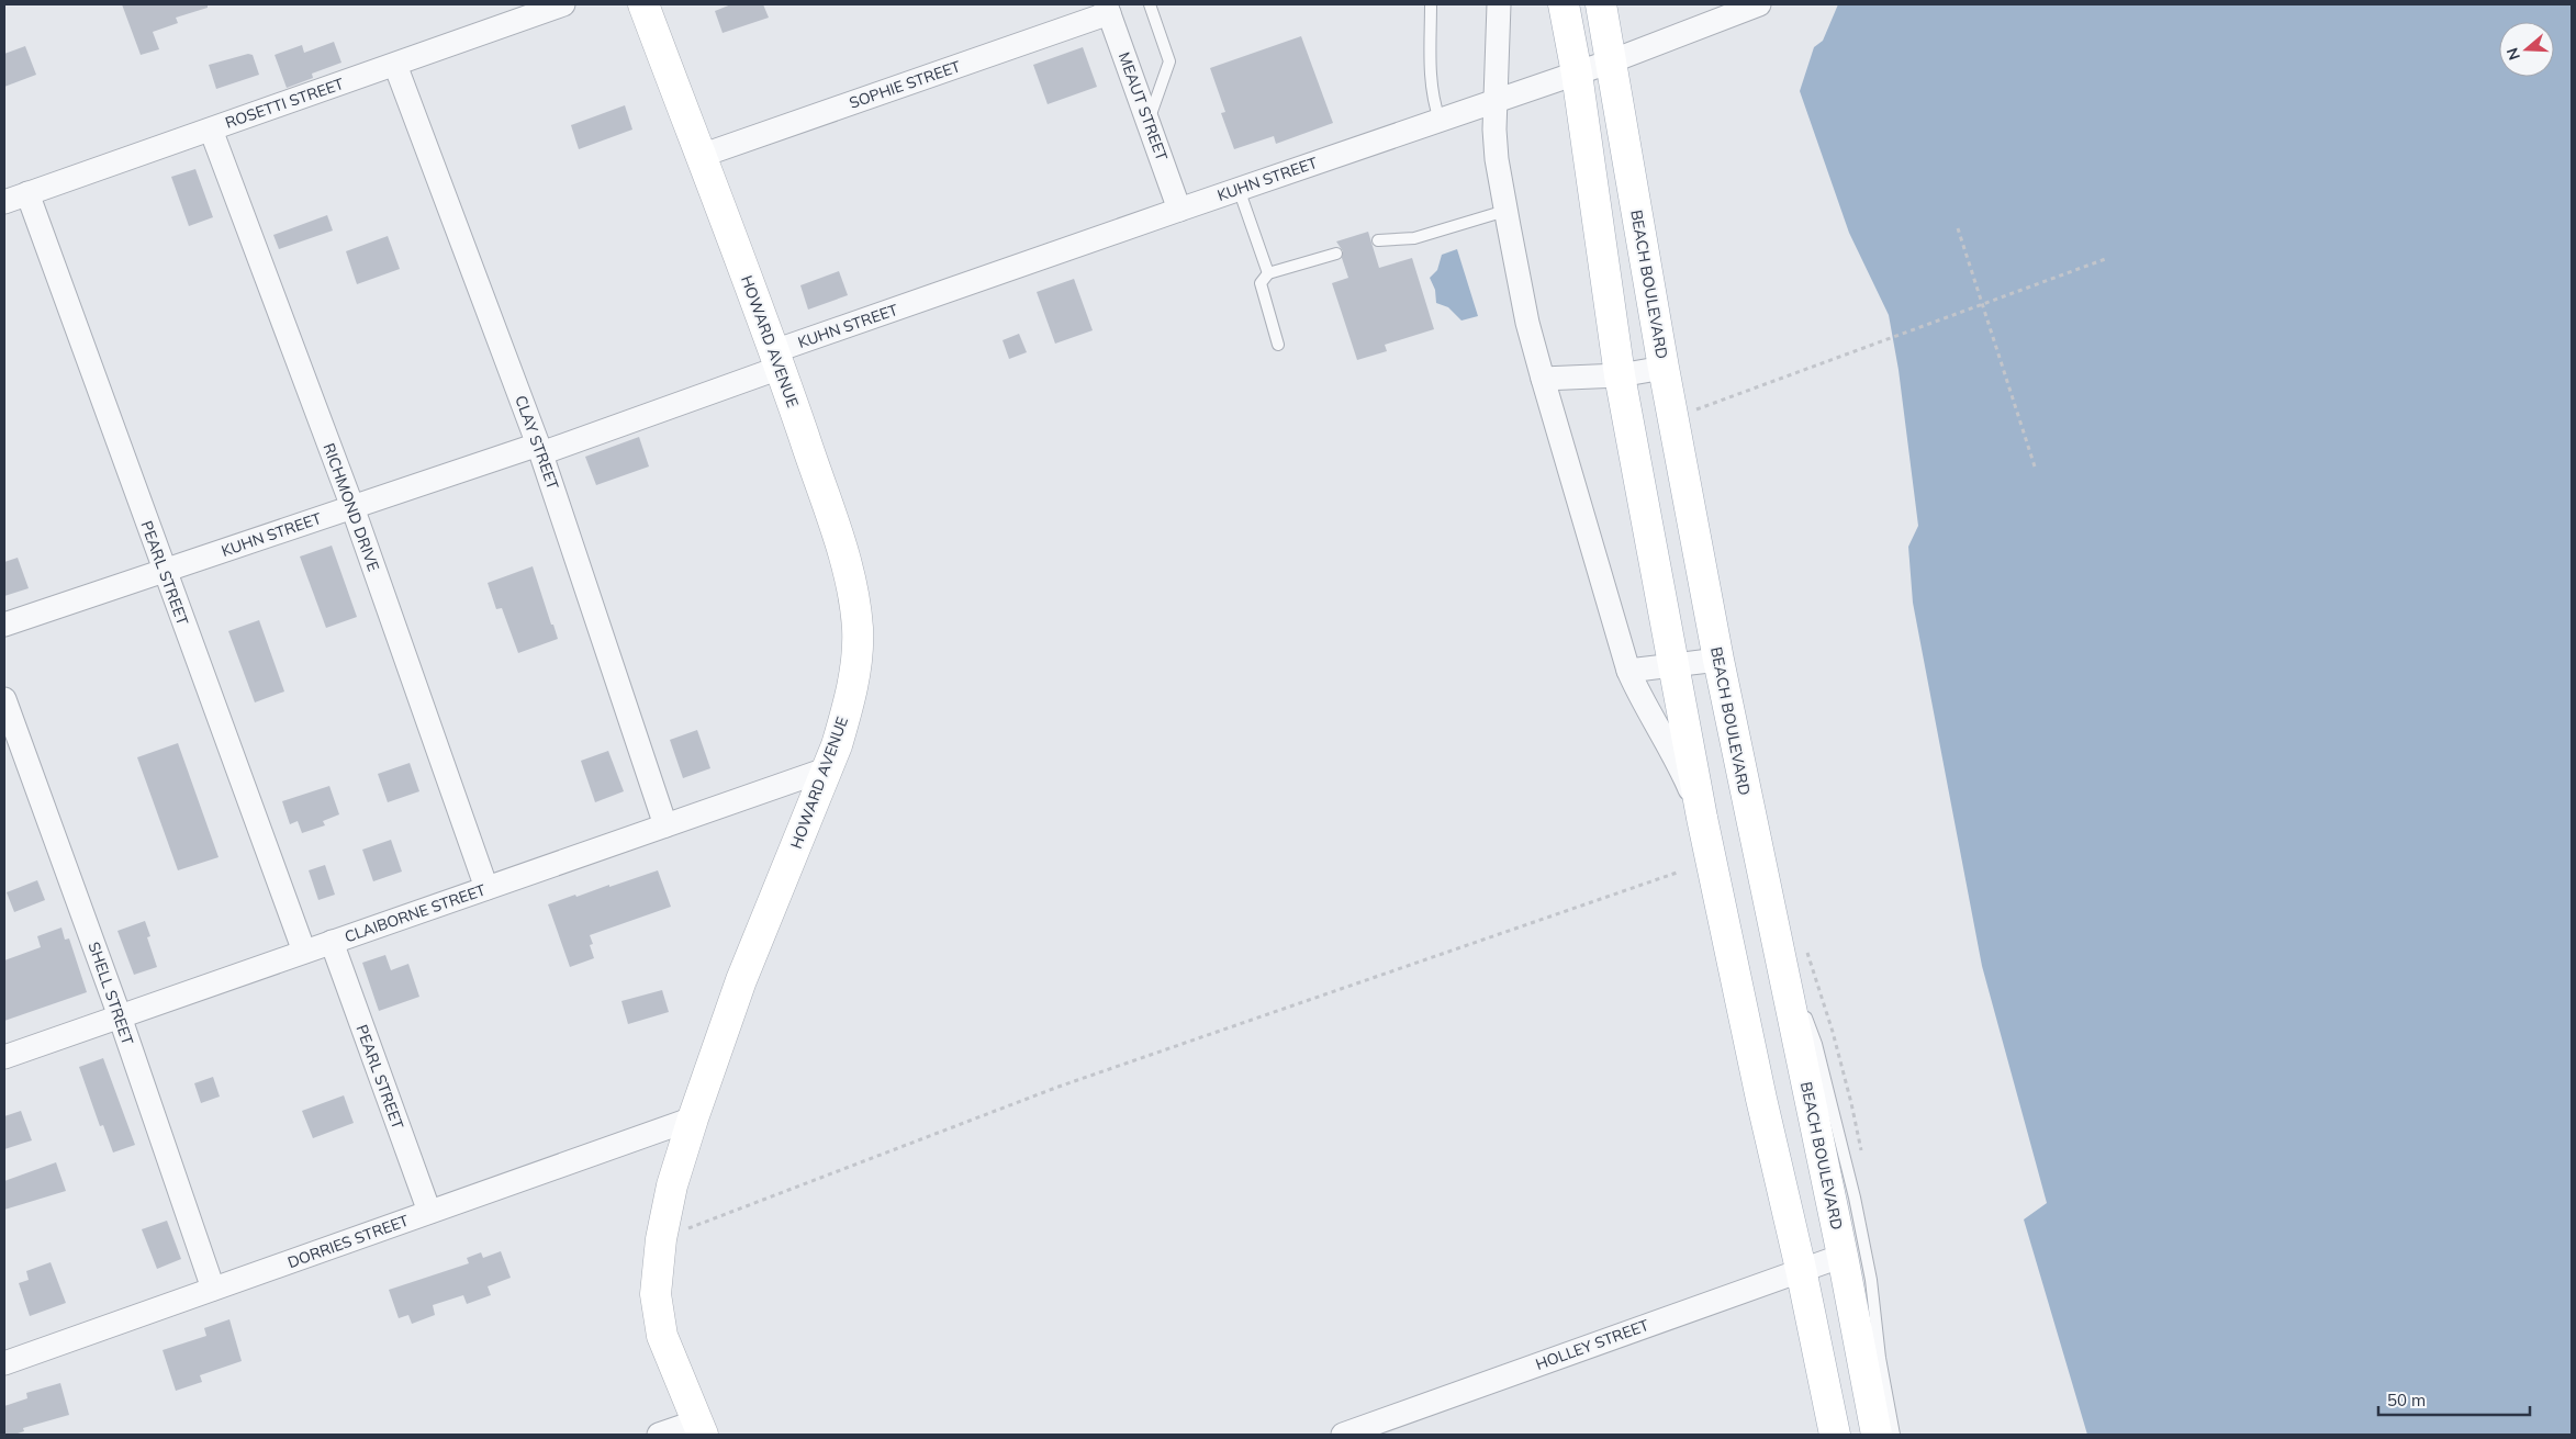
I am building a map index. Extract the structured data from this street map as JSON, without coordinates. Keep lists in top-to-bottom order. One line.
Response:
{"streets":{"main road":["BEACH BOULEVARD","HOWARD AVENUE"],"street":["SOPHIE STREET","ROSETTI STREET","MEAUT STREET","KUHN STREET","CLAY STREET","RICHMOND DRIVE","PEARL STREET","CLAIBORNE STREET","SHELL STREET","DORRIES STREET","HOLLEY STREET"]},"crossings":[["SOPHIE STREET","MEAUT STREET"],["SOPHIE STREET","HOWARD AVENUE"],["ROSETTI STREET","CLAY STREET"],["ROSETTI STREET","RICHMOND DRIVE"],["ROSETTI STREET","PEARL STREET"],["MEAUT STREET","KUHN STREET"],["KUHN STREET","BEACH BOULEVARD"],["KUHN STREET","HOWARD AVENUE"],["KUHN STREET","CLAY STREET"],["KUHN STREET","RICHMOND DRIVE"],["KUHN STREET","PEARL STREET"],["BEACH BOULEVARD","HOLLEY STREET"],["HOWARD AVENUE","CLAIBORNE STREET"],["HOWARD AVENUE","DORRIES STREET"],["CLAY STREET","CLAIBORNE STREET"],["RICHMOND DRIVE","CLAIBORNE STREET"],["PEARL STREET","CLAIBORNE STREET"],["PEARL STREET","DORRIES STREET"],["CLAIBORNE STREET","SHELL STREET"],["SHELL STREET","DORRIES STREET"]],"scale_bar":"50 m","north":"left"}
